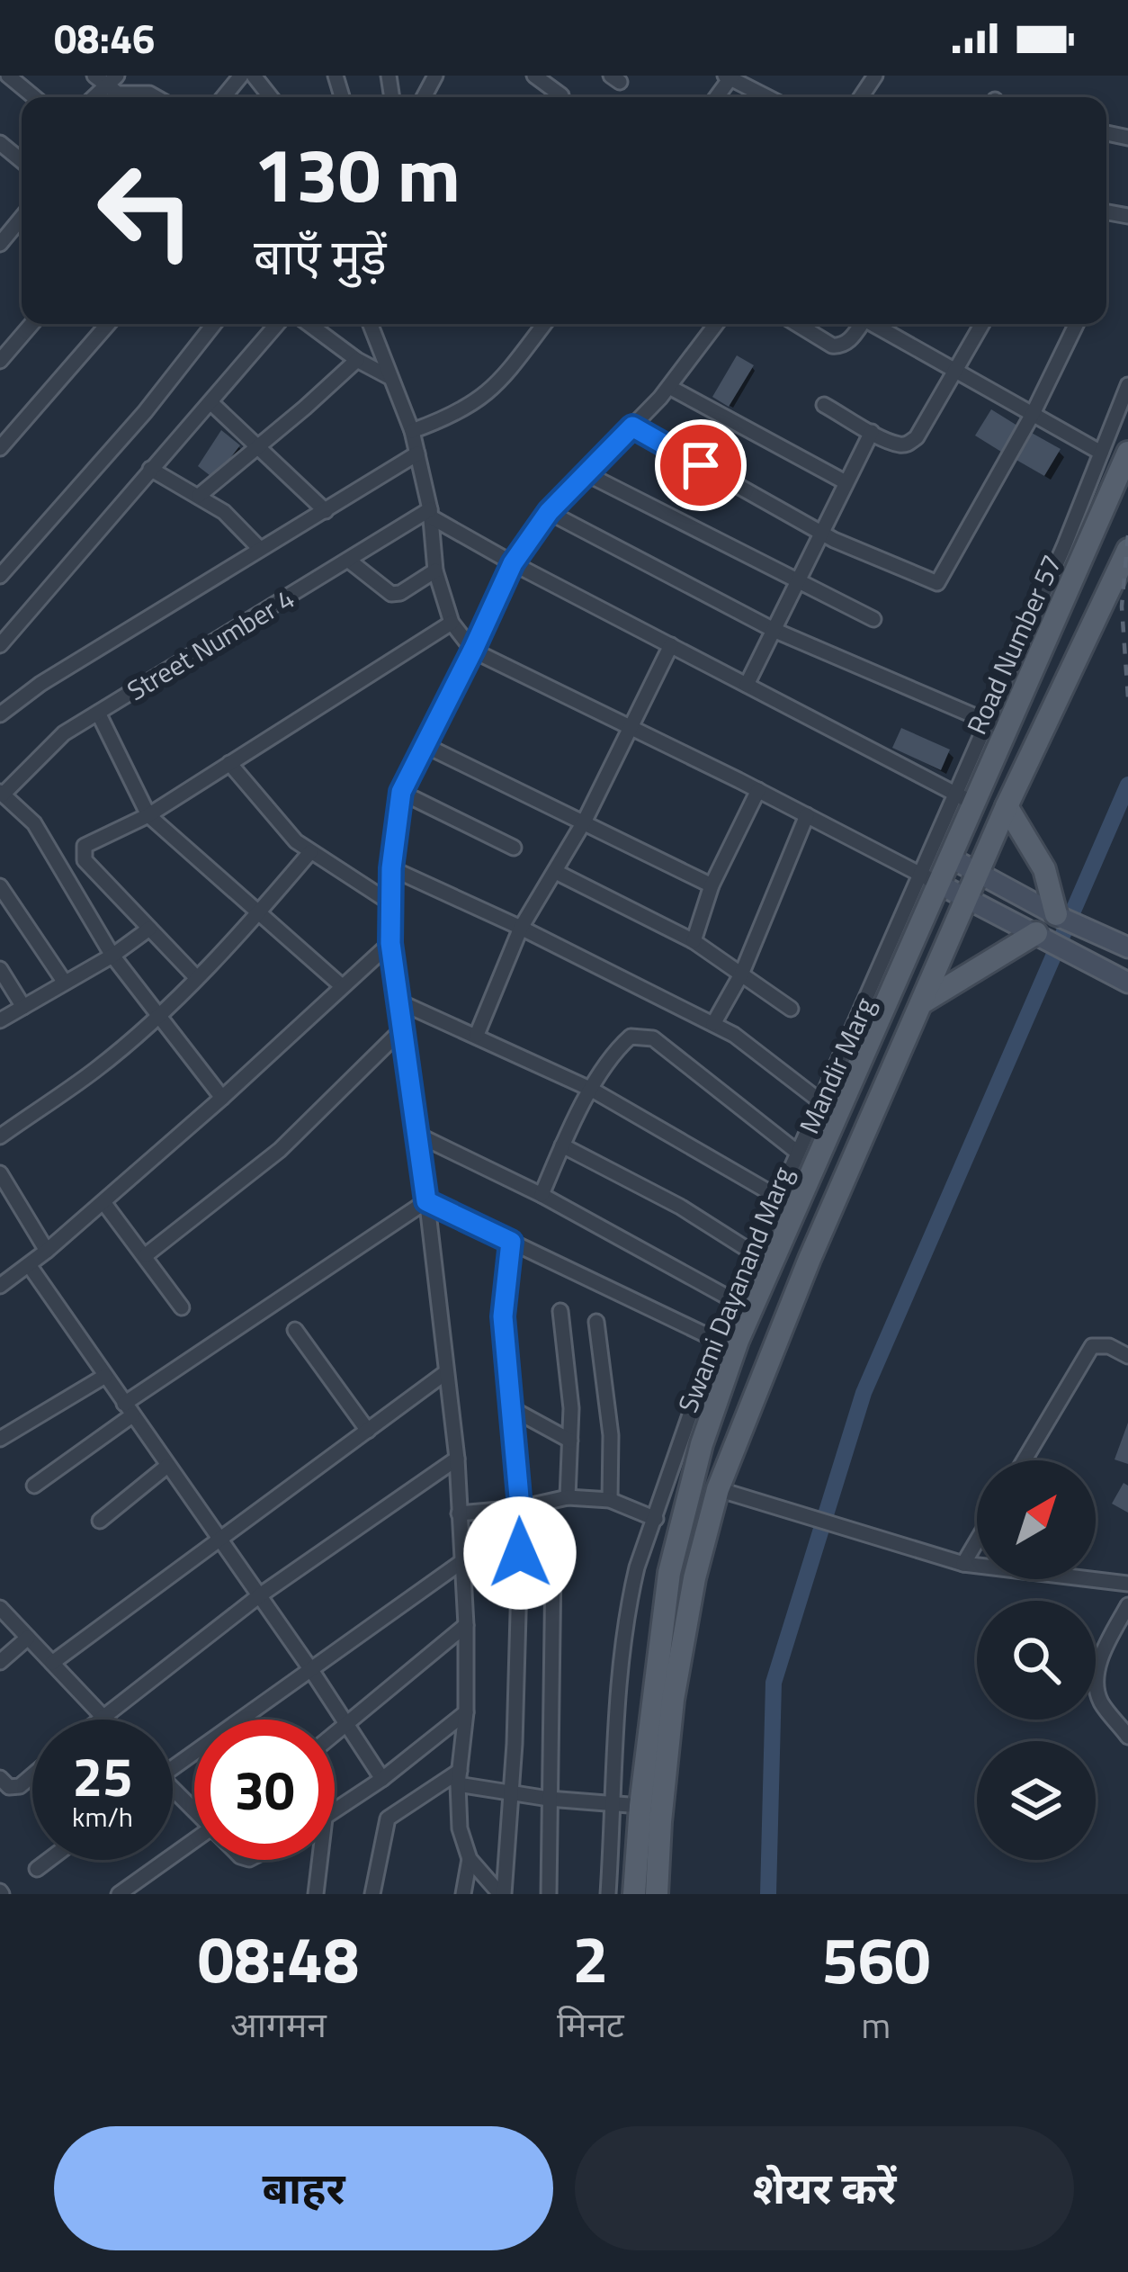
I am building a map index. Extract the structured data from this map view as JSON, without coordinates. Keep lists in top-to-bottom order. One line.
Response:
{"streets":{"main road":["Road Number 57","Swami Dayanand Marg"],"street":["Street Number 4","Mandir Marg"]},"crossings":[["Road Number 57","Mandir Marg"],["Road Number 57","Swami Dayanand Marg"],["Mandir Marg","Swami Dayanand Marg"]],"north":"top right","page":{"status":"08:46","turn":["130 m","बाएँ मुड़ें"],"speed":"25 km/h","limit":"30","eta":["08:48","आगमन","2","मिनट","560","m"],"buttons":["बाहर","शेयर करें"]}}
